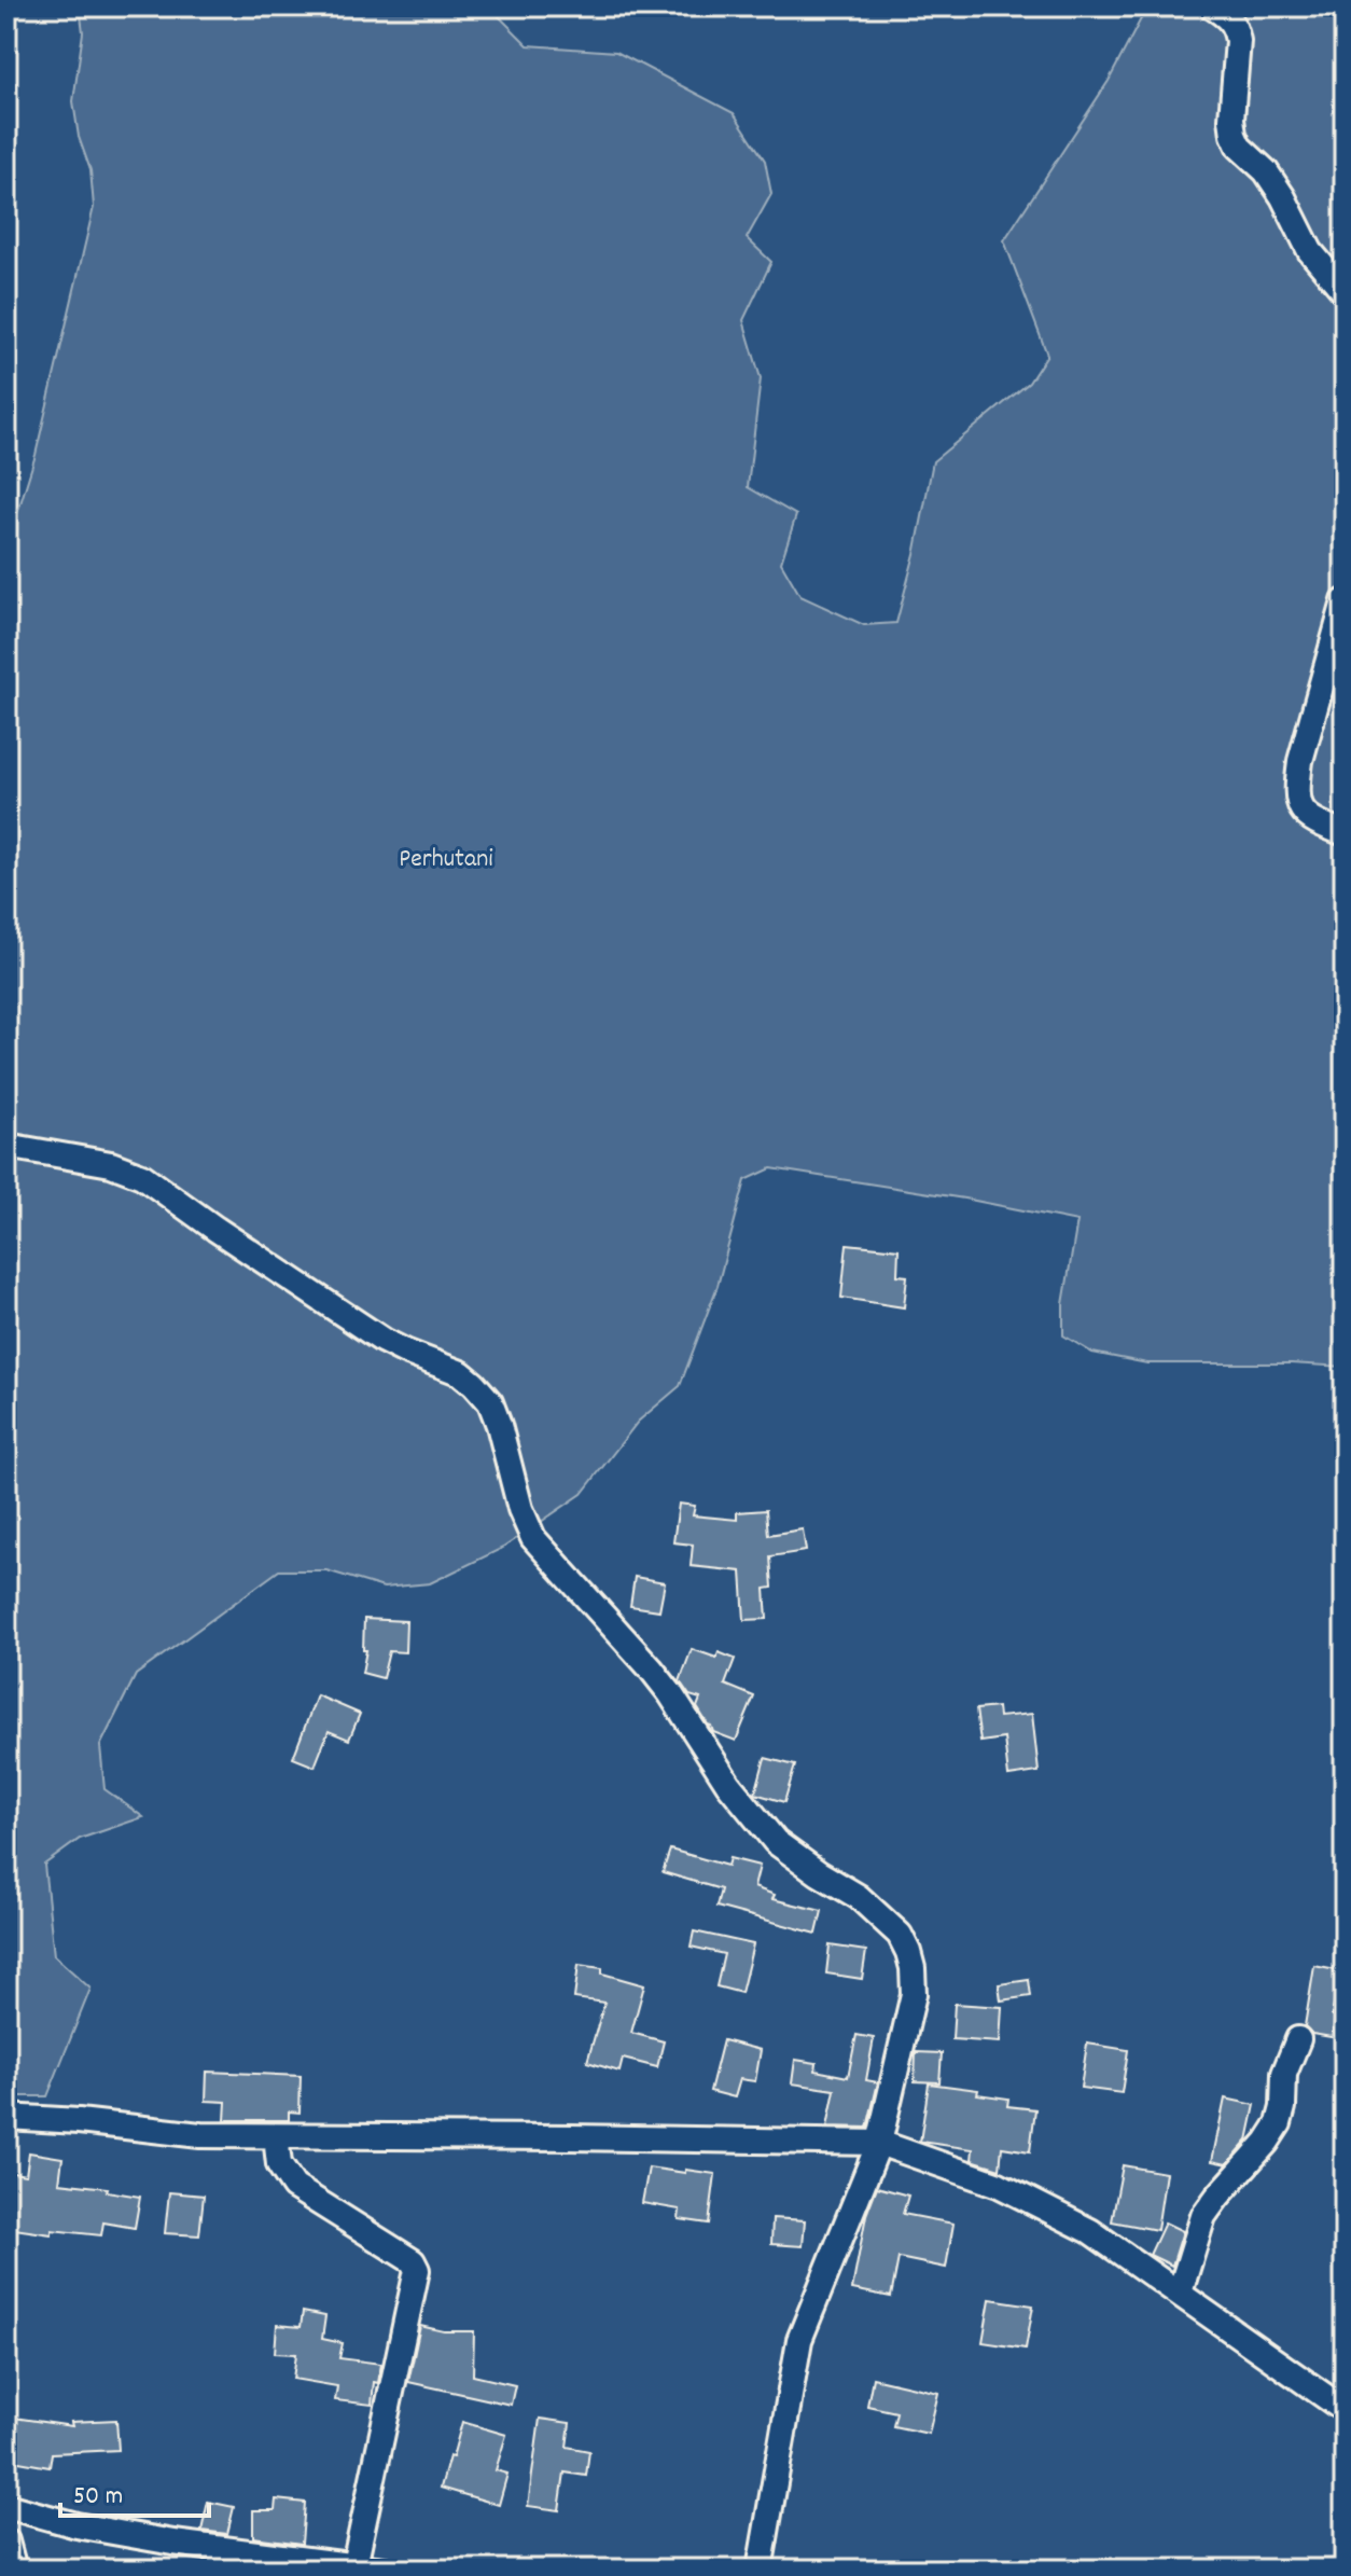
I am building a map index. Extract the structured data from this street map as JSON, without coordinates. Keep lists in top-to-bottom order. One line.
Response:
{"parks":["Perhutani"],"scale_bar":"50 m"}
